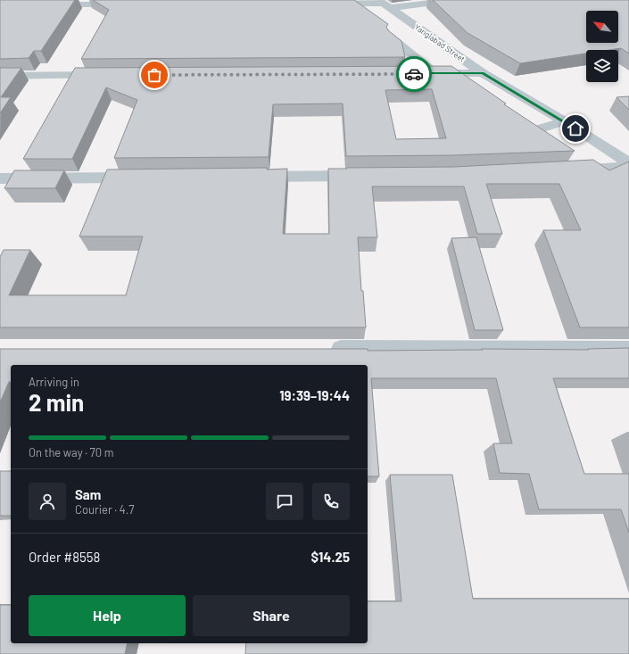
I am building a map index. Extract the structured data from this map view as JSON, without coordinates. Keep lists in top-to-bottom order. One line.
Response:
{"streets":{"street":["Yangiabad Street"]},"north":"top left","page":{"heading":["2 min","Arriving in","19:39–19:44"],"panel":["Sam","Courier · 4.7","Order #8558","$14.25"],"bar":"On the way · 70 m","buttons":["Help","Share"]}}
